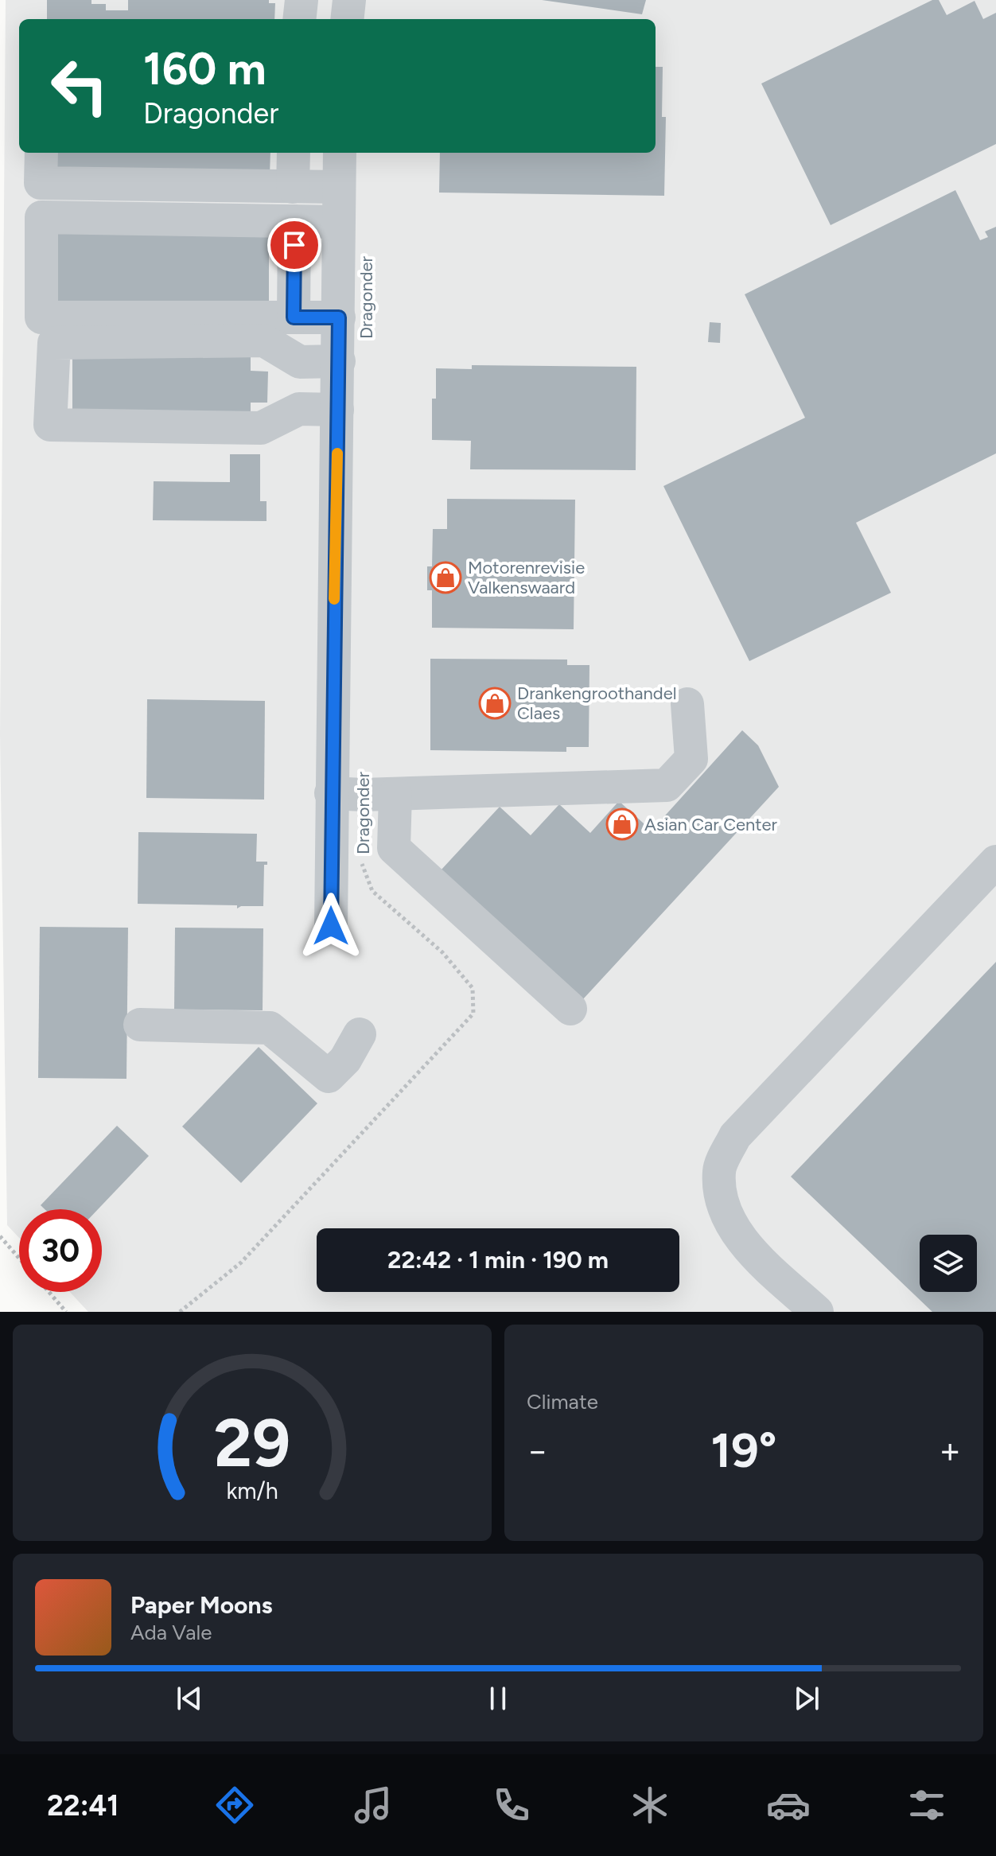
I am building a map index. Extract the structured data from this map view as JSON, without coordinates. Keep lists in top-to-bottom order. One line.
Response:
{"streets":{"street":["Dragonder"]},"places":{"shop":["Motorenrevisie Valkenswaard","Drankengroothandel Claes","Asian Car Center"]},"page":{"turn":["160 m","Dragonder"],"limit":"30","trip":"22:42 · 1 min · 190 m","tile":"Climate","heat":["−","19°","+"],"song":["Paper Moons","Ada Vale"],"tabs":"22:41","gauge":["29","km/h"]}}
